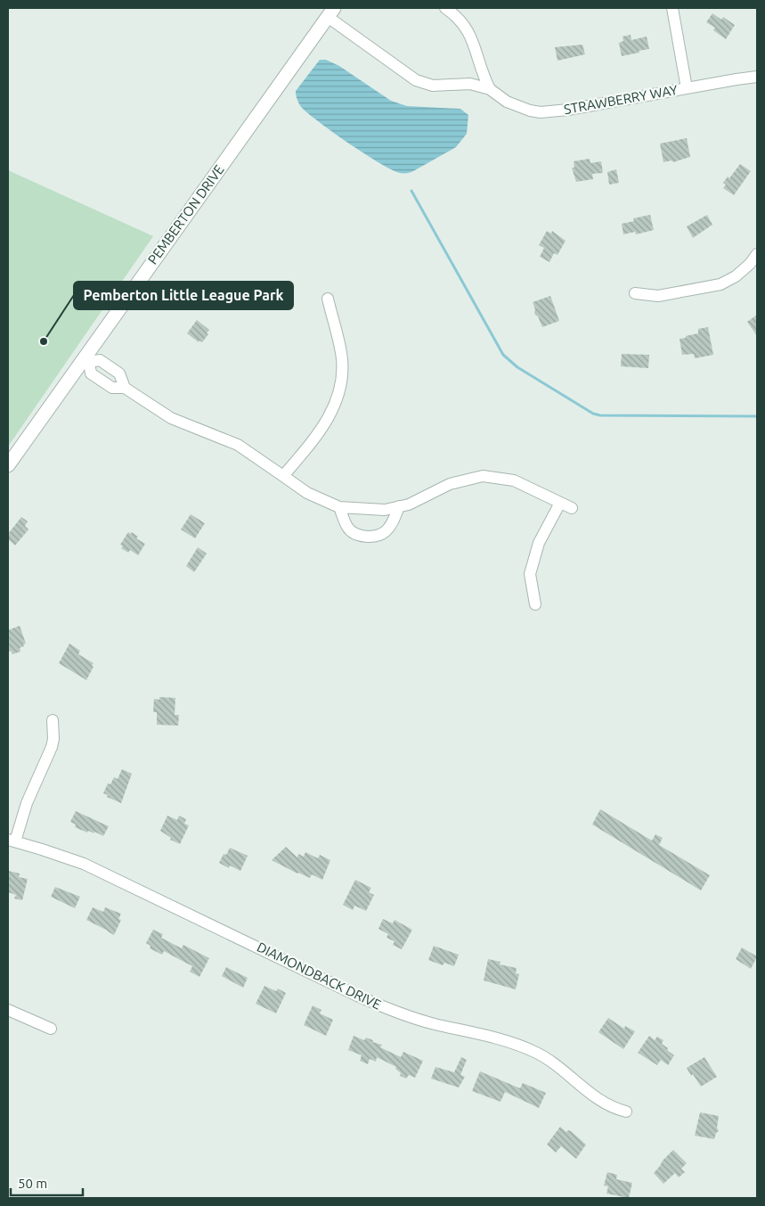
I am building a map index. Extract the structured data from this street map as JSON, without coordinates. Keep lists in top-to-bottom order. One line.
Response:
{"streets":{"street":["STRAWBERRY WAY","PEMBERTON DRIVE","DIAMONDBACK DRIVE"]},"crossings":[["STRAWBERRY WAY","PEMBERTON DRIVE"]],"places":["Pemberton Little League Park"],"scale_bar":"50 m"}
